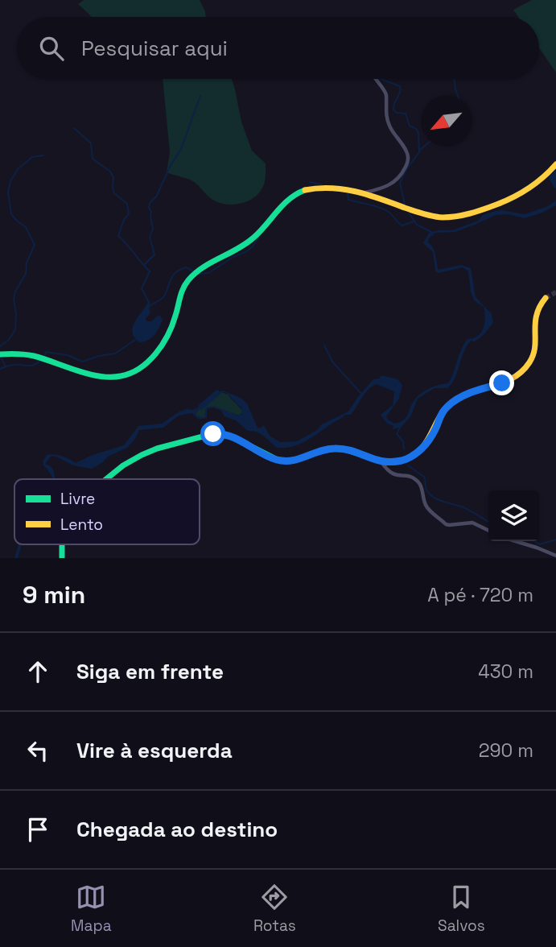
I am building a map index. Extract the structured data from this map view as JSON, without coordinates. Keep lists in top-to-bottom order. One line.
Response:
{"legend":["Livre","Lento"],"north":"bottom left","page":{"search":"Pesquisar aqui","heading":["9 min","A pé · 720 m"],"list":[["Siga em frente","430 m"],["Vire à esquerda","290 m"],"Chegada ao destino"],"nav":["Mapa","Rotas","Salvos"]}}
